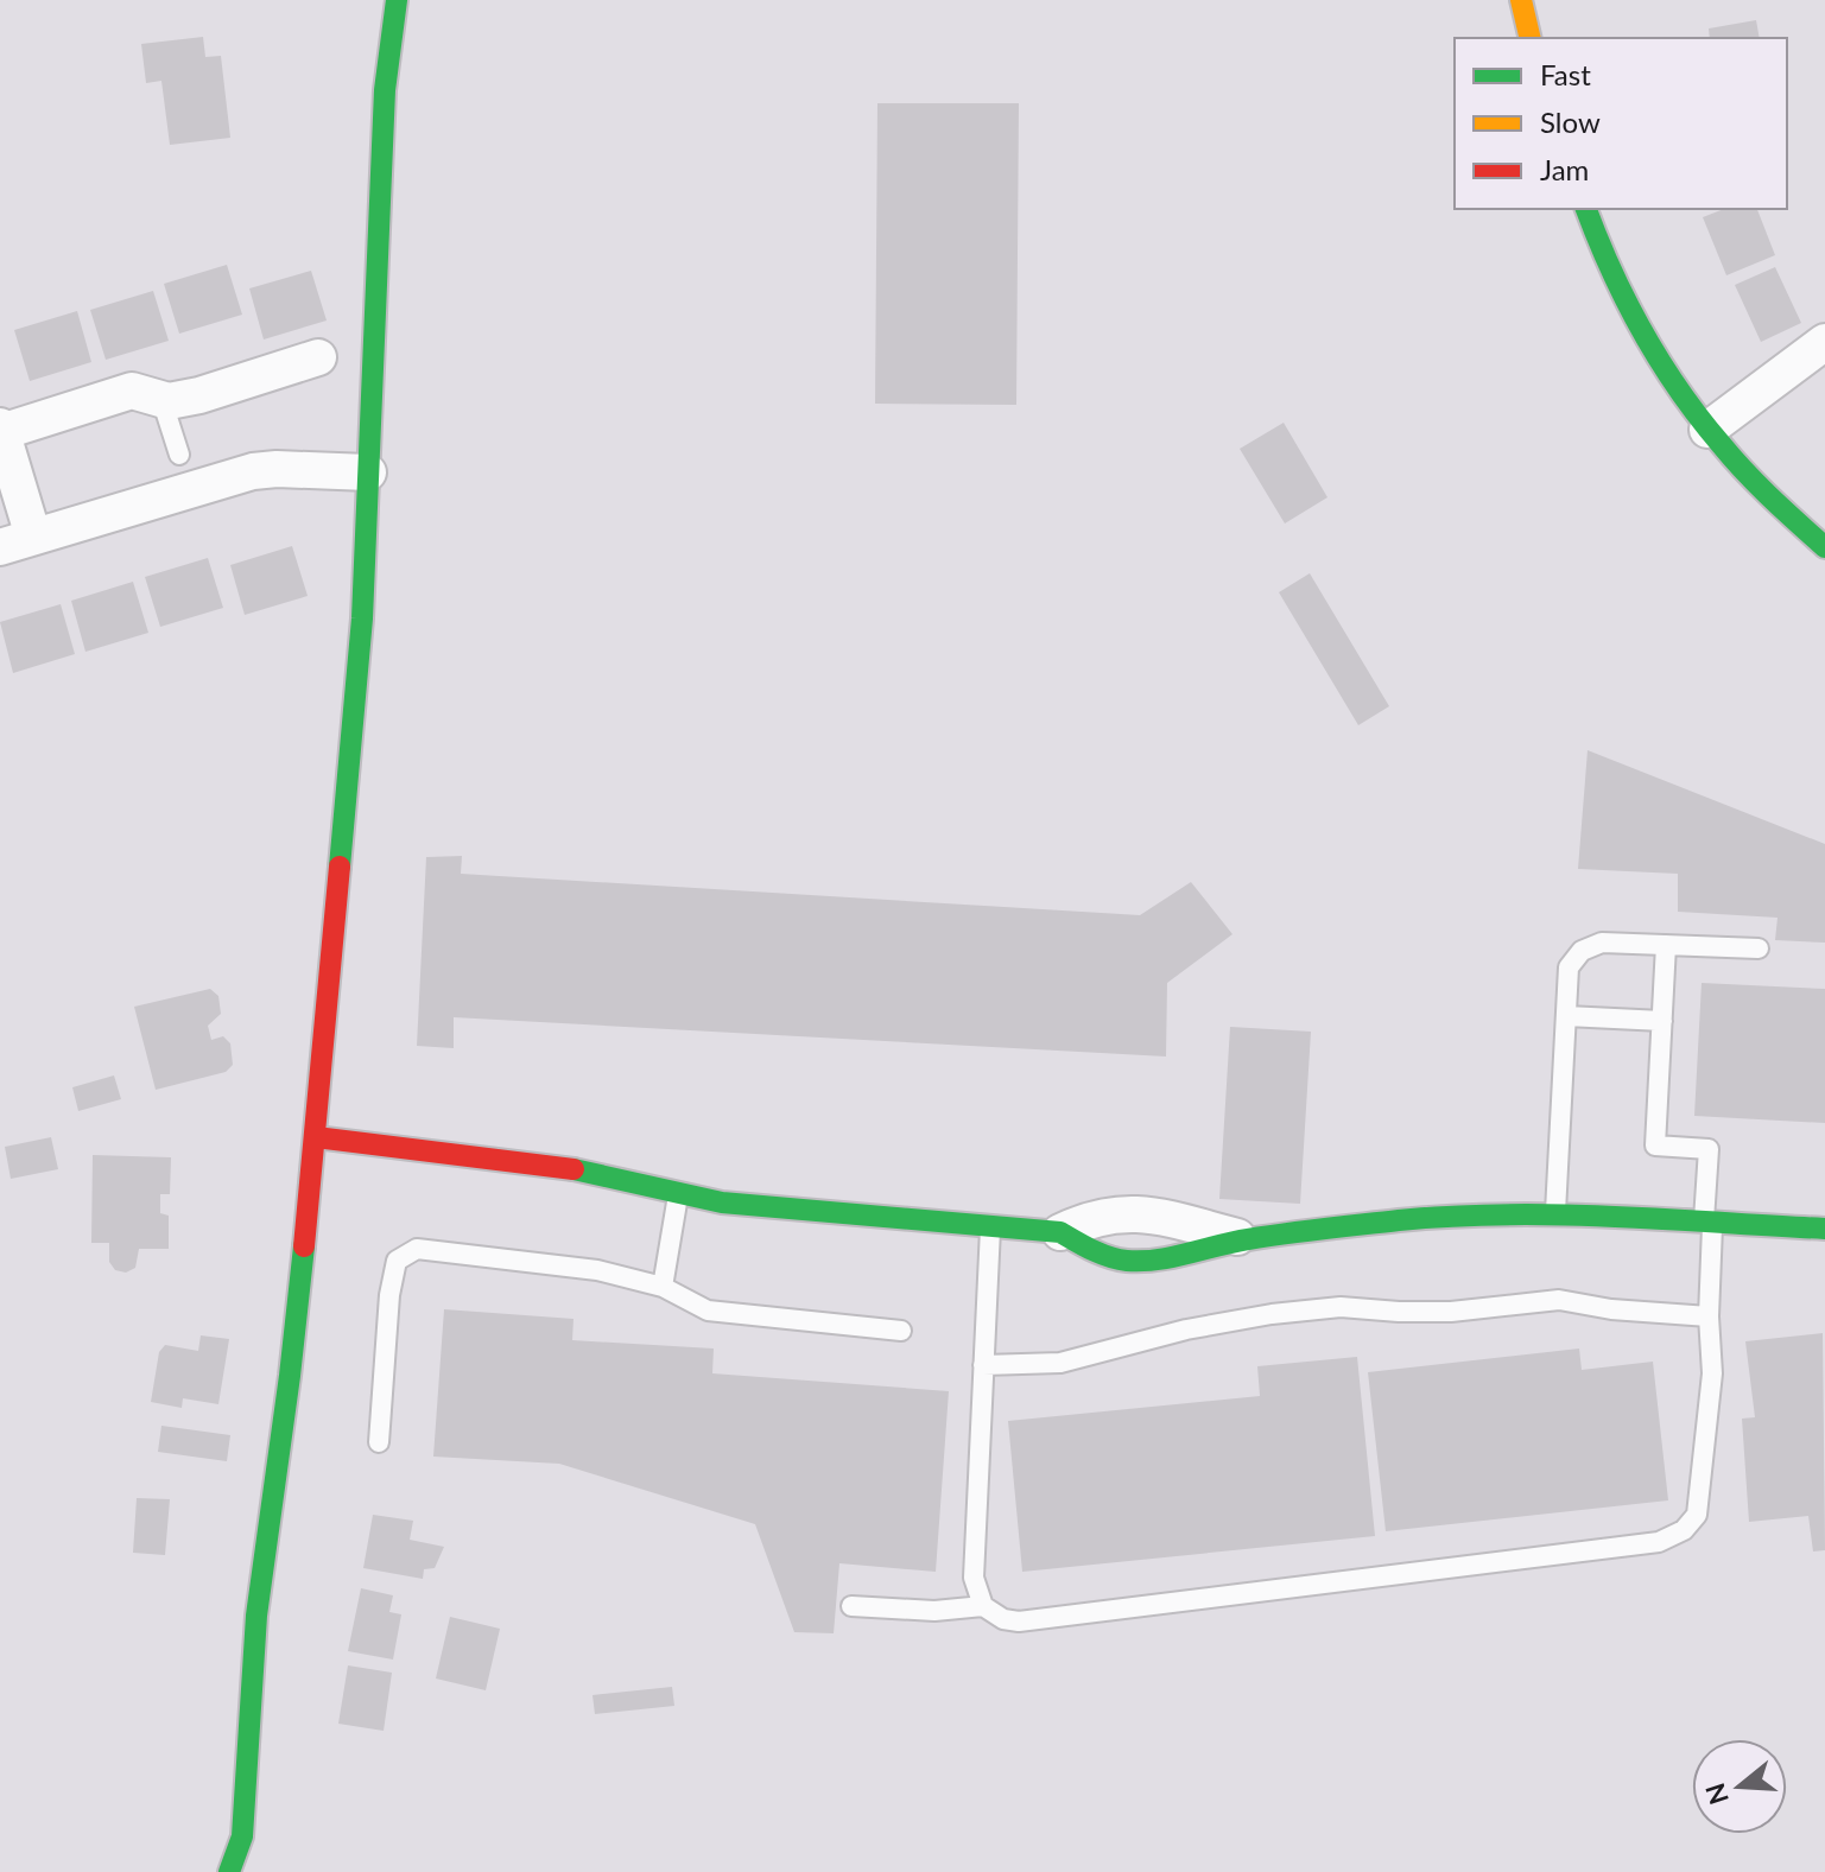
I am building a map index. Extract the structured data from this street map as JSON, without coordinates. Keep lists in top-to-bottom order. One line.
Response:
{"legend":["Fast","Slow","Jam"],"north":"left"}
